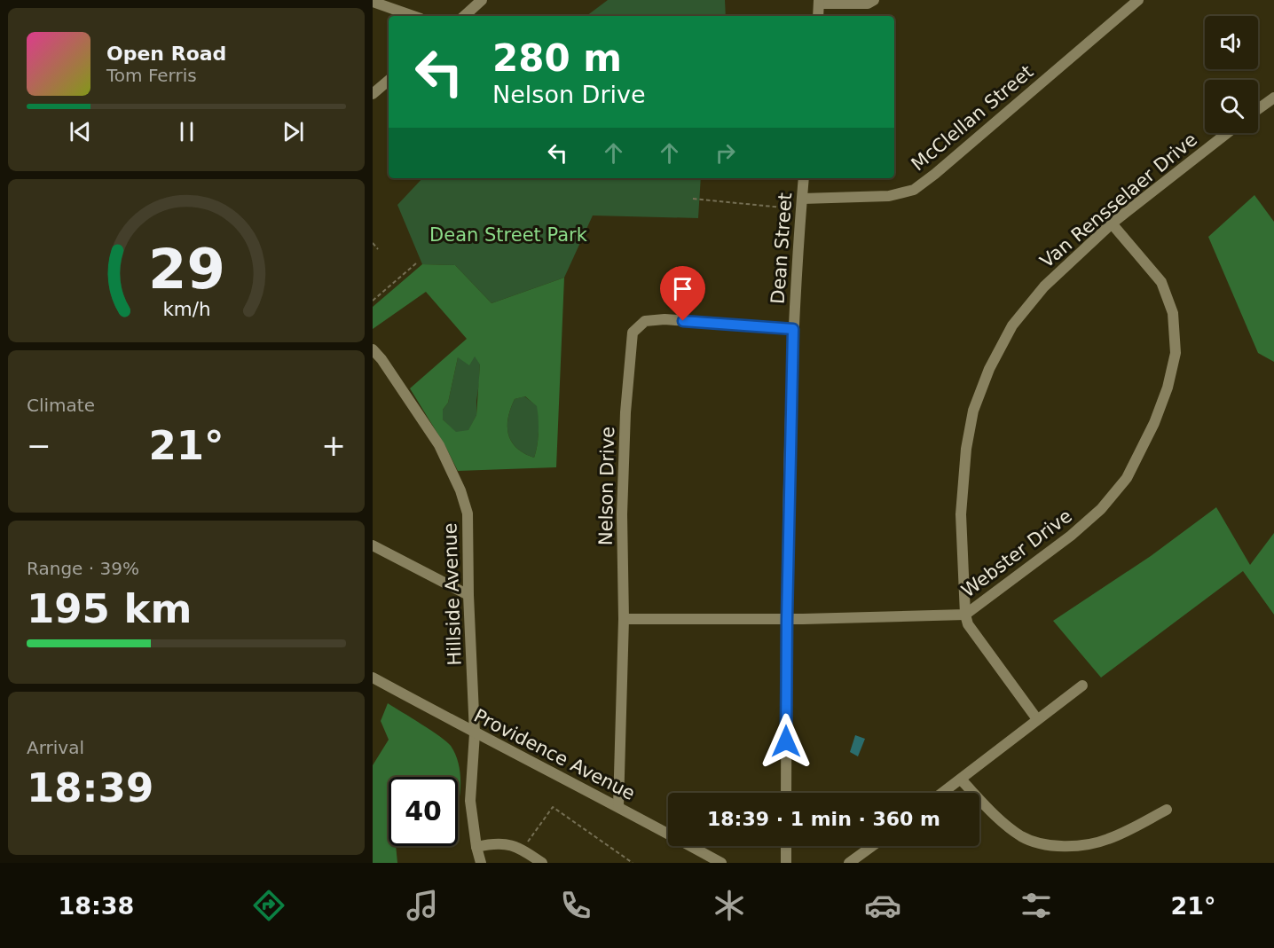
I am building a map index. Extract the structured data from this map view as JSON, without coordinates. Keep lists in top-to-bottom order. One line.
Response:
{"streets":{"street":["McClellan Street","Van Rensselaer Drive","Dean Street","Nelson Drive","Webster Drive","Hillside Avenue","Providence Avenue"]},"crossings":[["McClellan Street","Dean Street"],["Van Rensselaer Drive","Webster Drive"],["Dean Street","Nelson Drive"],["Dean Street","Webster Drive"],["Nelson Drive","Webster Drive"],["Nelson Drive","Providence Avenue"],["Hillside Avenue","Providence Avenue"]],"parks":["Dean Street Park"],"page":{"turn":["280 m","Nelson Drive"],"song":["Open Road","Tom Ferris"],"tile":["Climate",["Range · 39%","195 km"],["Arrival","18:39"]],"heat":["−","21°","+"],"limit":"40","trip":"18:39 · 1 min · 360 m","tabs":["18:38","21°"],"gauge":["29","km/h"]}}
